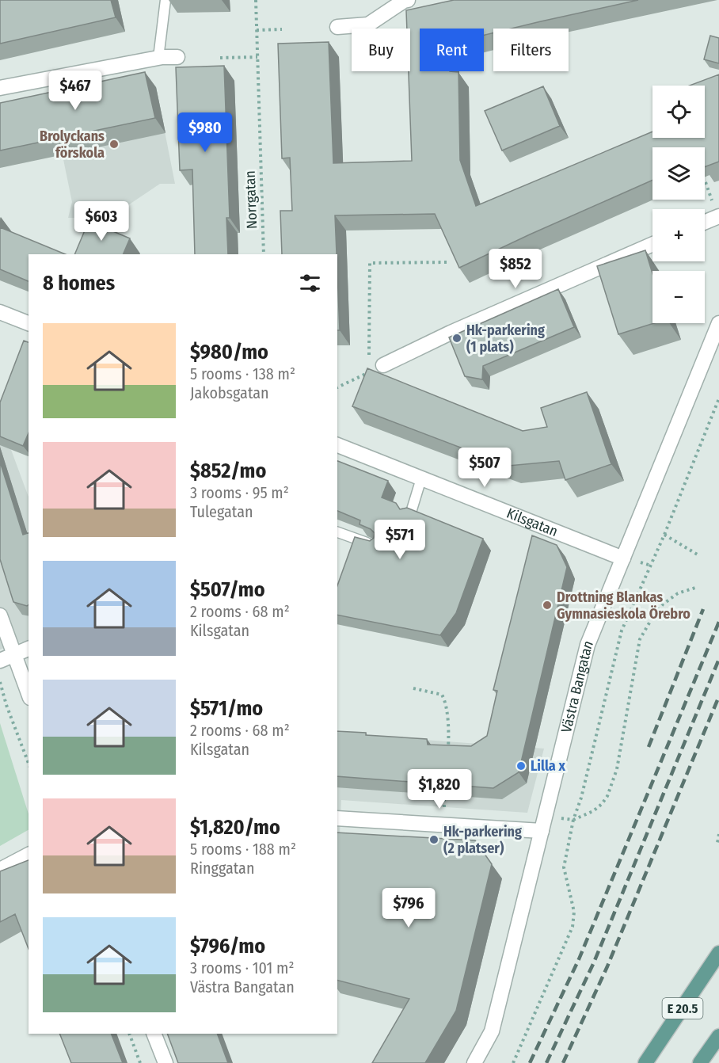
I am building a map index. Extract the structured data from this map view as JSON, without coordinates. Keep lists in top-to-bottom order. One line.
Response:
{"streets":{"main road":["E 20.5"],"street":["Kilsgatan","Västra Bangatan"],"path":["Norrgatan"]},"crossings":[["Kilsgatan","Västra Bangatan"]],"places":["Brolyckans förskola","Hk-parkering (1 plats)","Drottning Blankas Gymnasieskola Örebro","Lilla x","Hk-parkering (2 platser)"],"page":{"chip":["Buy","Rent","Filters"],"price":["$467","$980","$603","$852","$507","$571","$1,820","$796"],"map_buttons":["+","−"],"heading":"8 homes","list":[{"name":"$980/mo","note":"5 rooms · 138 m² · Jakobsgatan"},{"name":"$852/mo","note":"3 rooms · 95 m² · Tulegatan"},{"name":"$507/mo","note":"2 rooms · 68 m² · Kilsgatan"},{"name":"$571/mo","note":"2 rooms · 68 m² · Kilsgatan"},{"name":"$1,820/mo","note":"5 rooms · 188 m² · Ringgatan"},{"name":"$796/mo","note":"3 rooms · 101 m² · Västra Bangatan"}]}}
